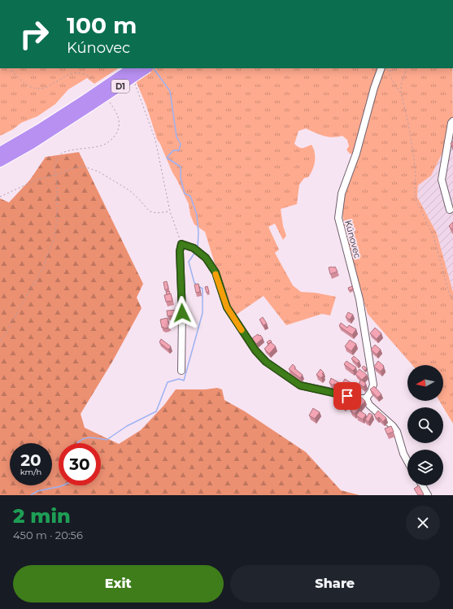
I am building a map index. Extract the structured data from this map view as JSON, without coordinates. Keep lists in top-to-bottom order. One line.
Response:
{"streets":{"highway":["D1"],"street":["Kúnovec"]},"north":"left","page":{"turn":["100 m","Kúnovec"],"speed":"20 km/h","limit":"30","heading":["2 min","450 m · 20:56"],"buttons":["Exit","Share"]}}
